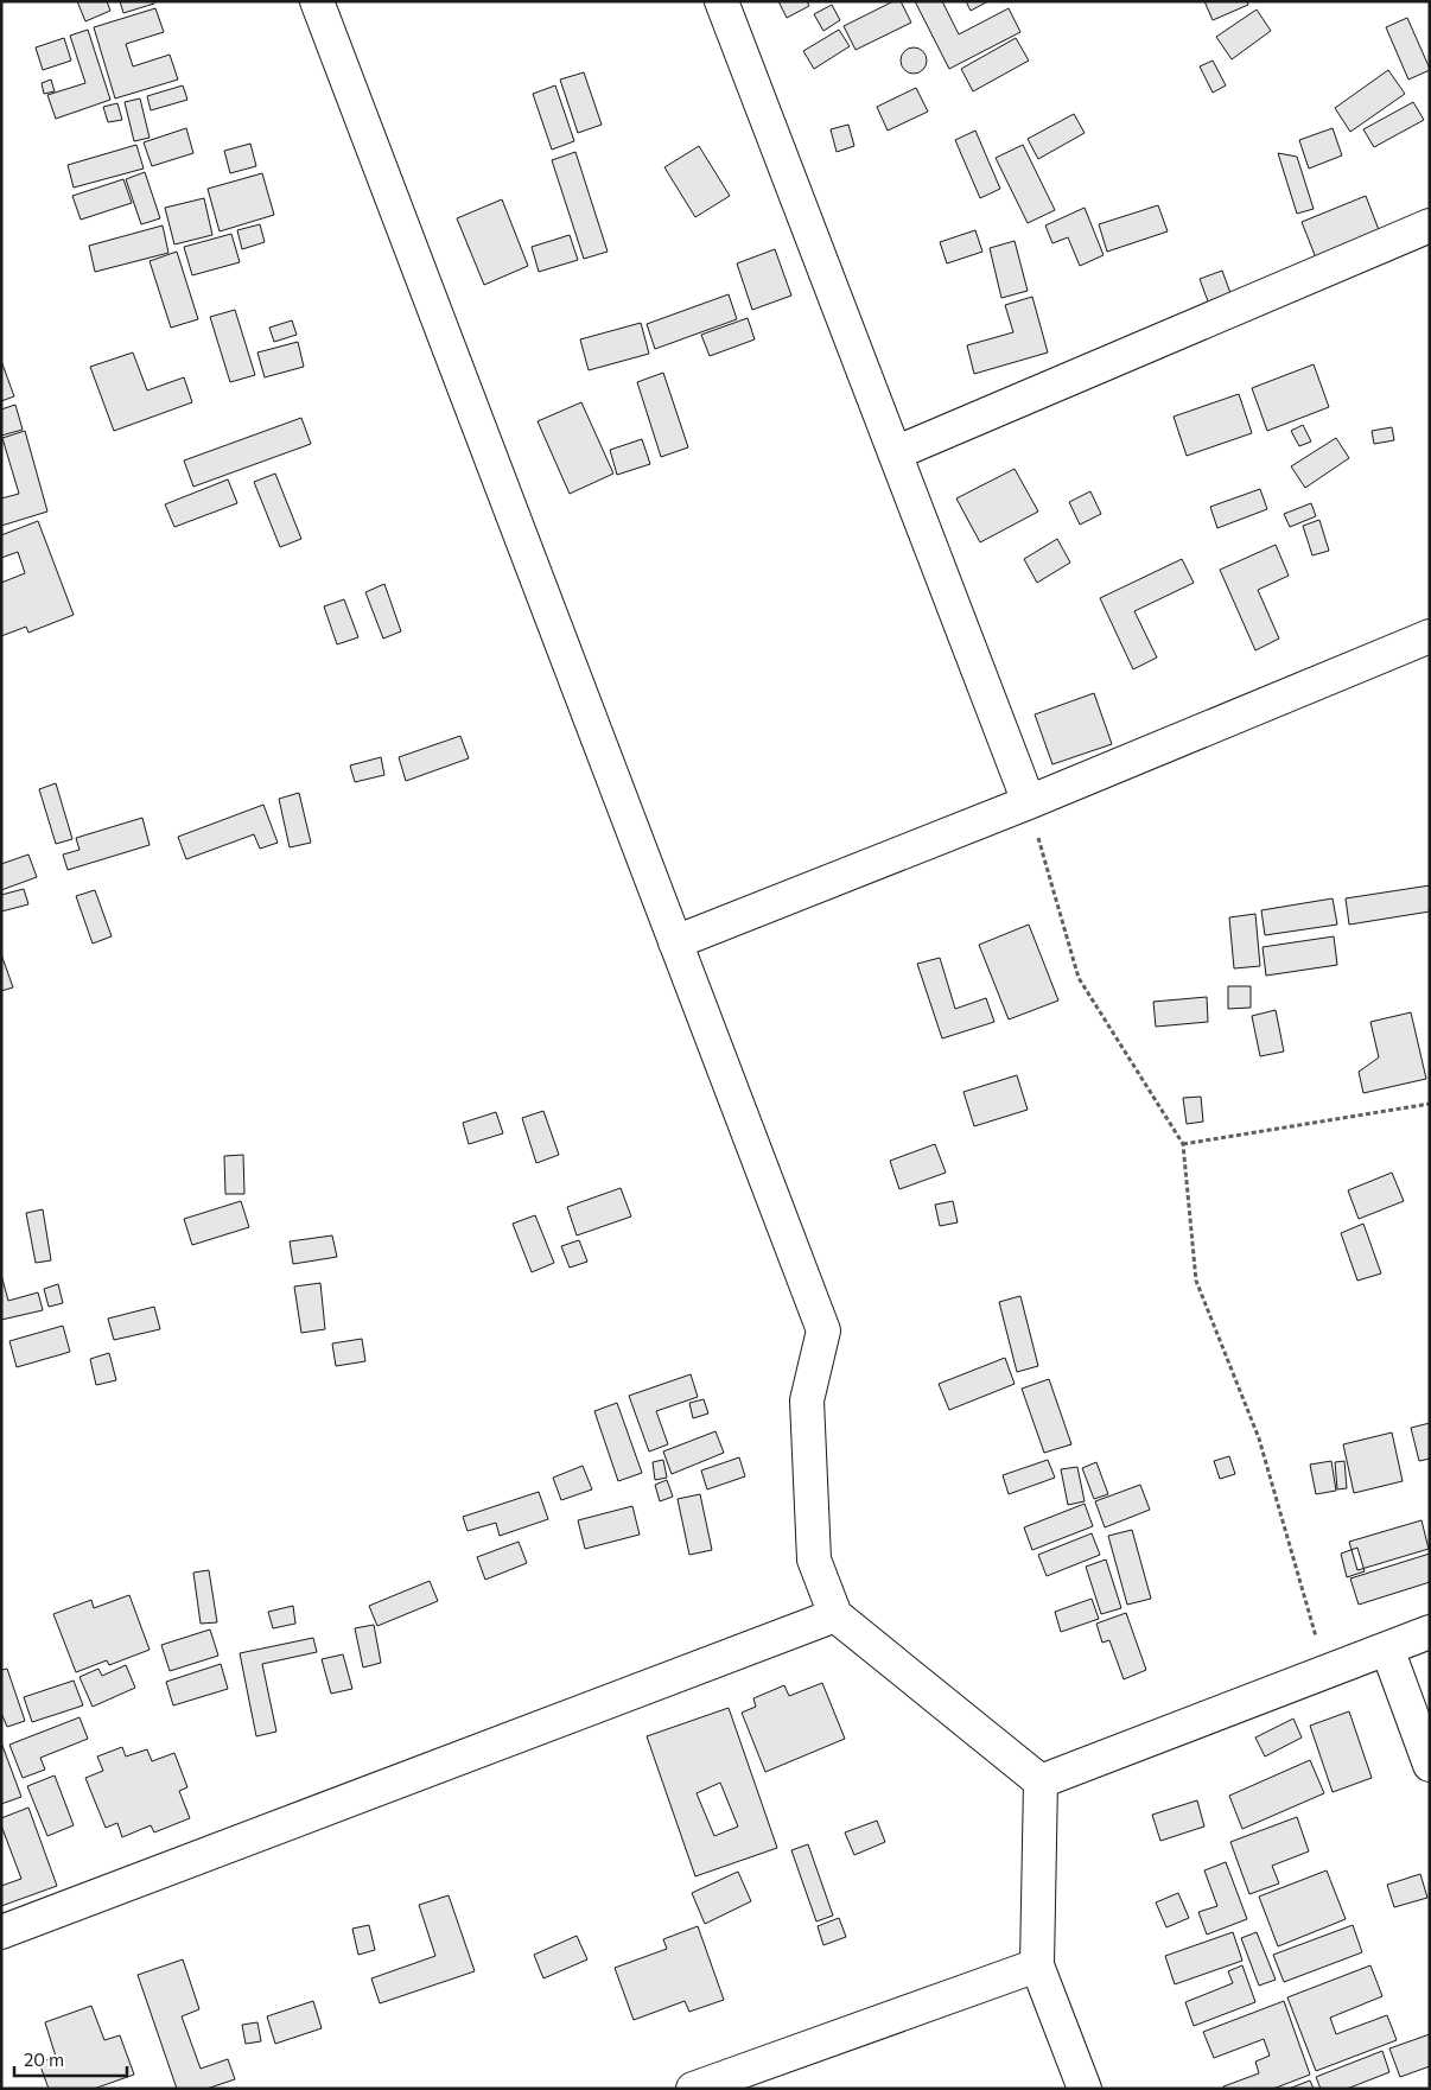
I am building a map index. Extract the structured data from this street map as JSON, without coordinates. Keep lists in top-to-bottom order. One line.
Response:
{"scale_bar":"20 m"}
